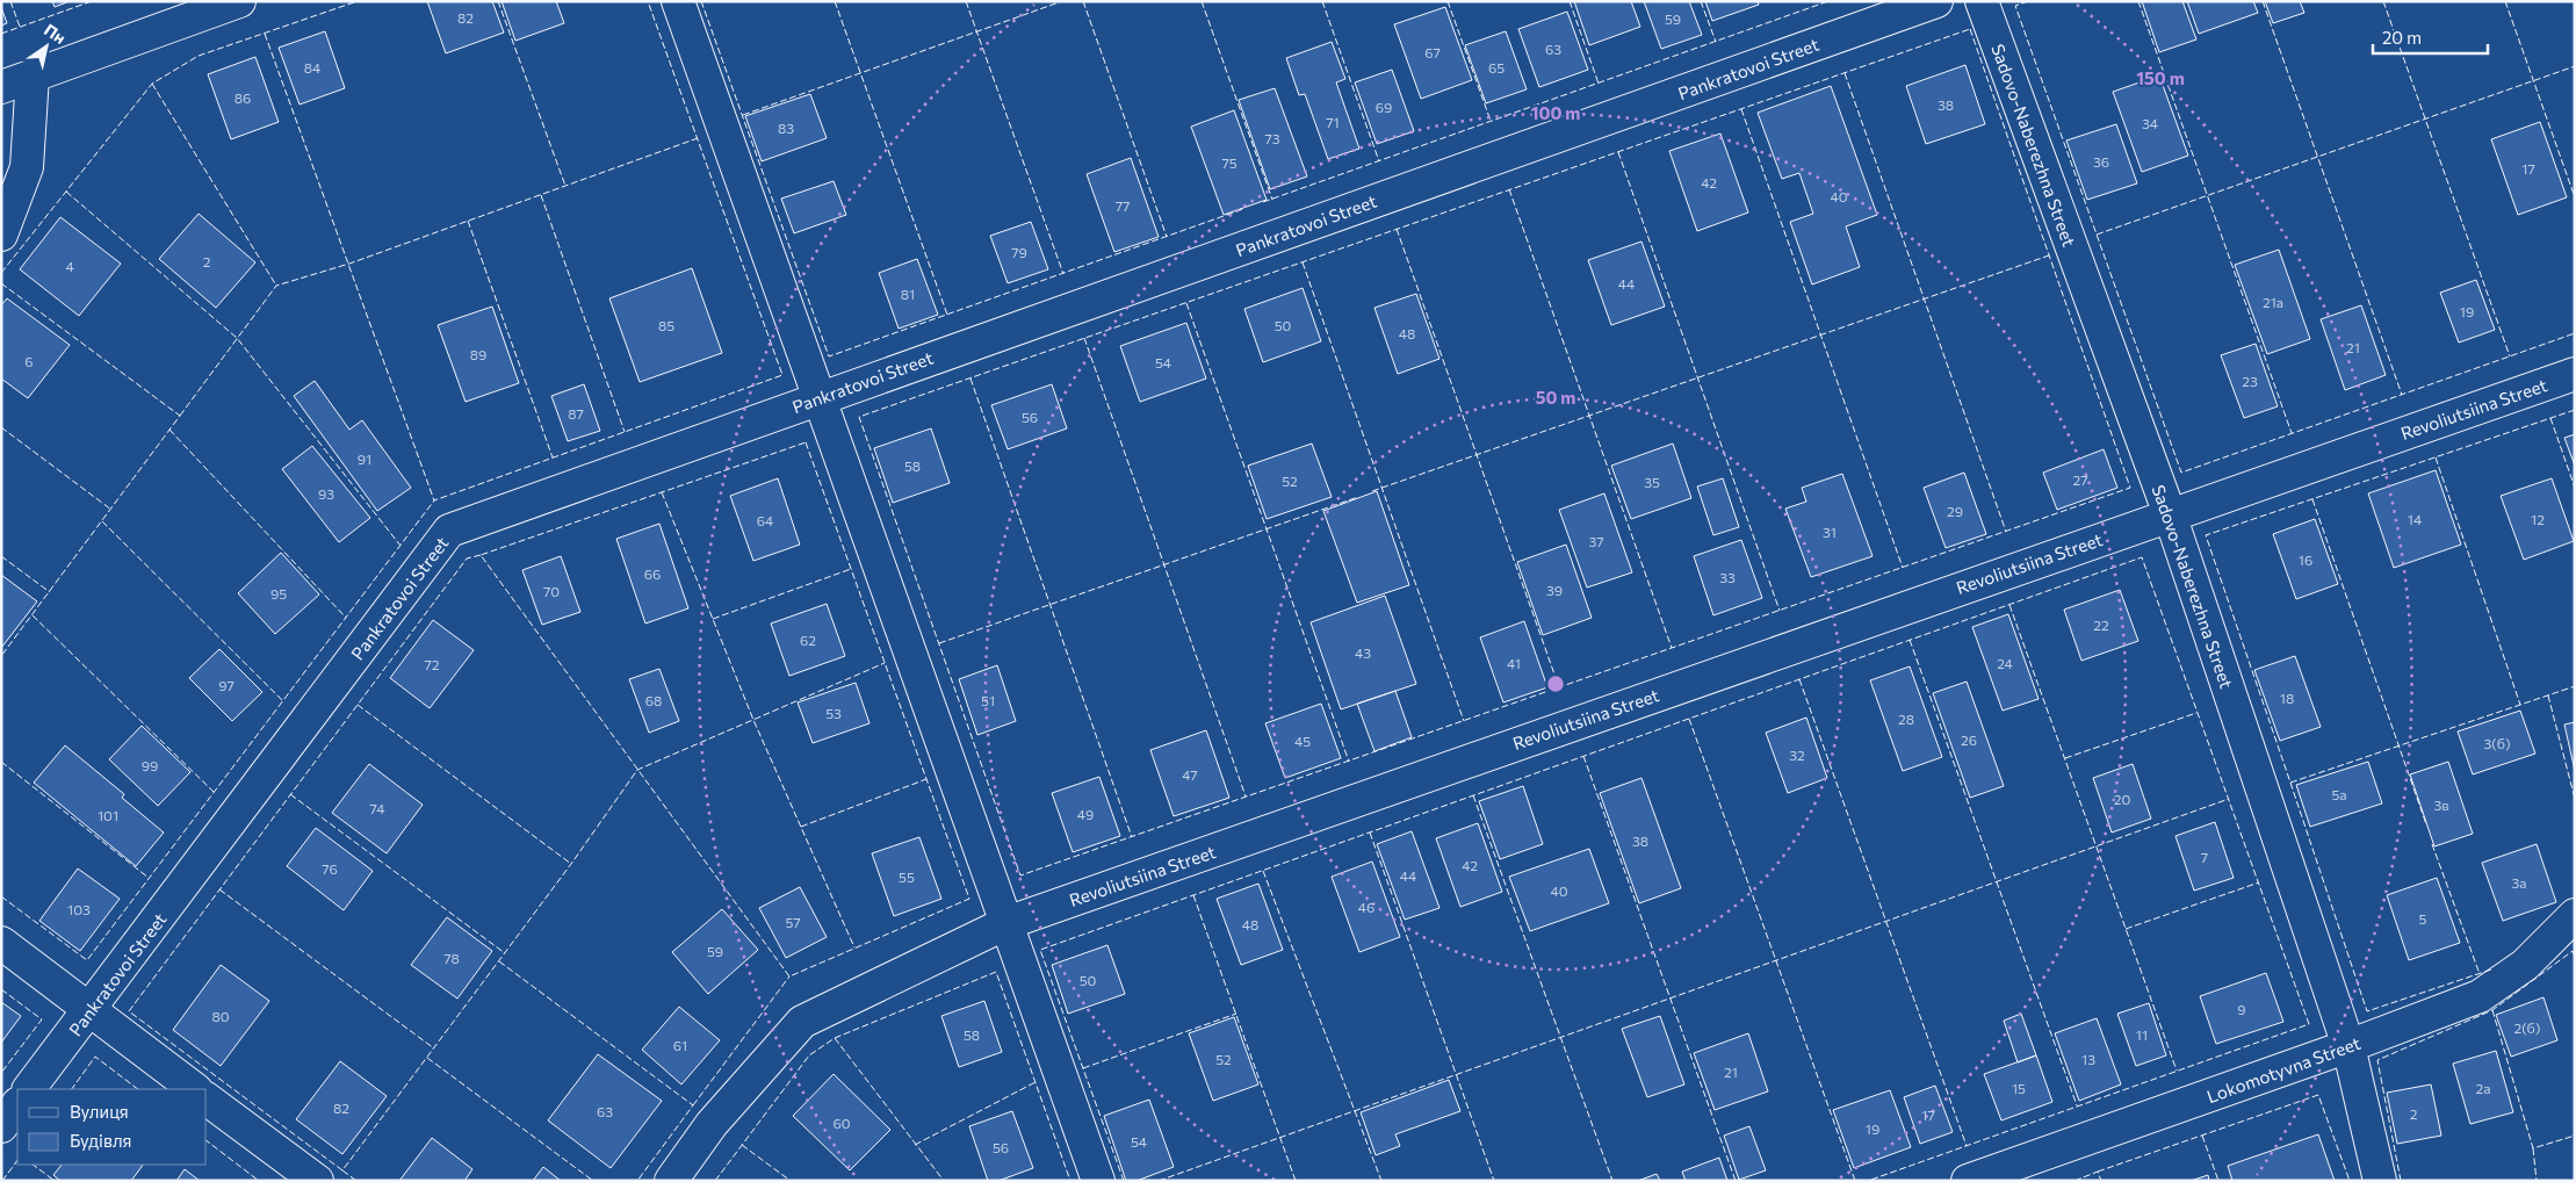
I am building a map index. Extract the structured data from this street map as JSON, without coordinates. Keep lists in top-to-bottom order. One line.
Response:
{"streets":{"street":["Pankratovoi Street","Sadovo-Naberezhna Street","Revoliutsiina Street","Lokomotyvna Street"]},"crossings":[["Sadovo-Naberezhna Street","Revoliutsiina Street"],["Sadovo-Naberezhna Street","Lokomotyvna Street"]],"house_numbers":["82","59","63","67","84","65","86","38","69","71","34","83","73","36","75","17","42","40","77","79","2","4","44","81","21а","19","85","50","48","21","89","6","54","23","87","56","91","58","27","52","35","93","29","14","12","64","31","37","16","66","33","39","70","95","22","62","43","41","24","72","97","18","68","51","53","28","26","45","3(б)","32","99","47","5а","20","3в","74","49","101","38","7","42","76","44","55","3а","40","46","103","5","57","48","59","78","50","9","80","2(б)","58","11","61","52","13","21","15","2а","82","63","2","17","60","19","54","56"],"legend":["Вулиця","Будівля"],"scale_bar":"20 m","north":"top right","rings":["150 m","100 m","50 m"]}
